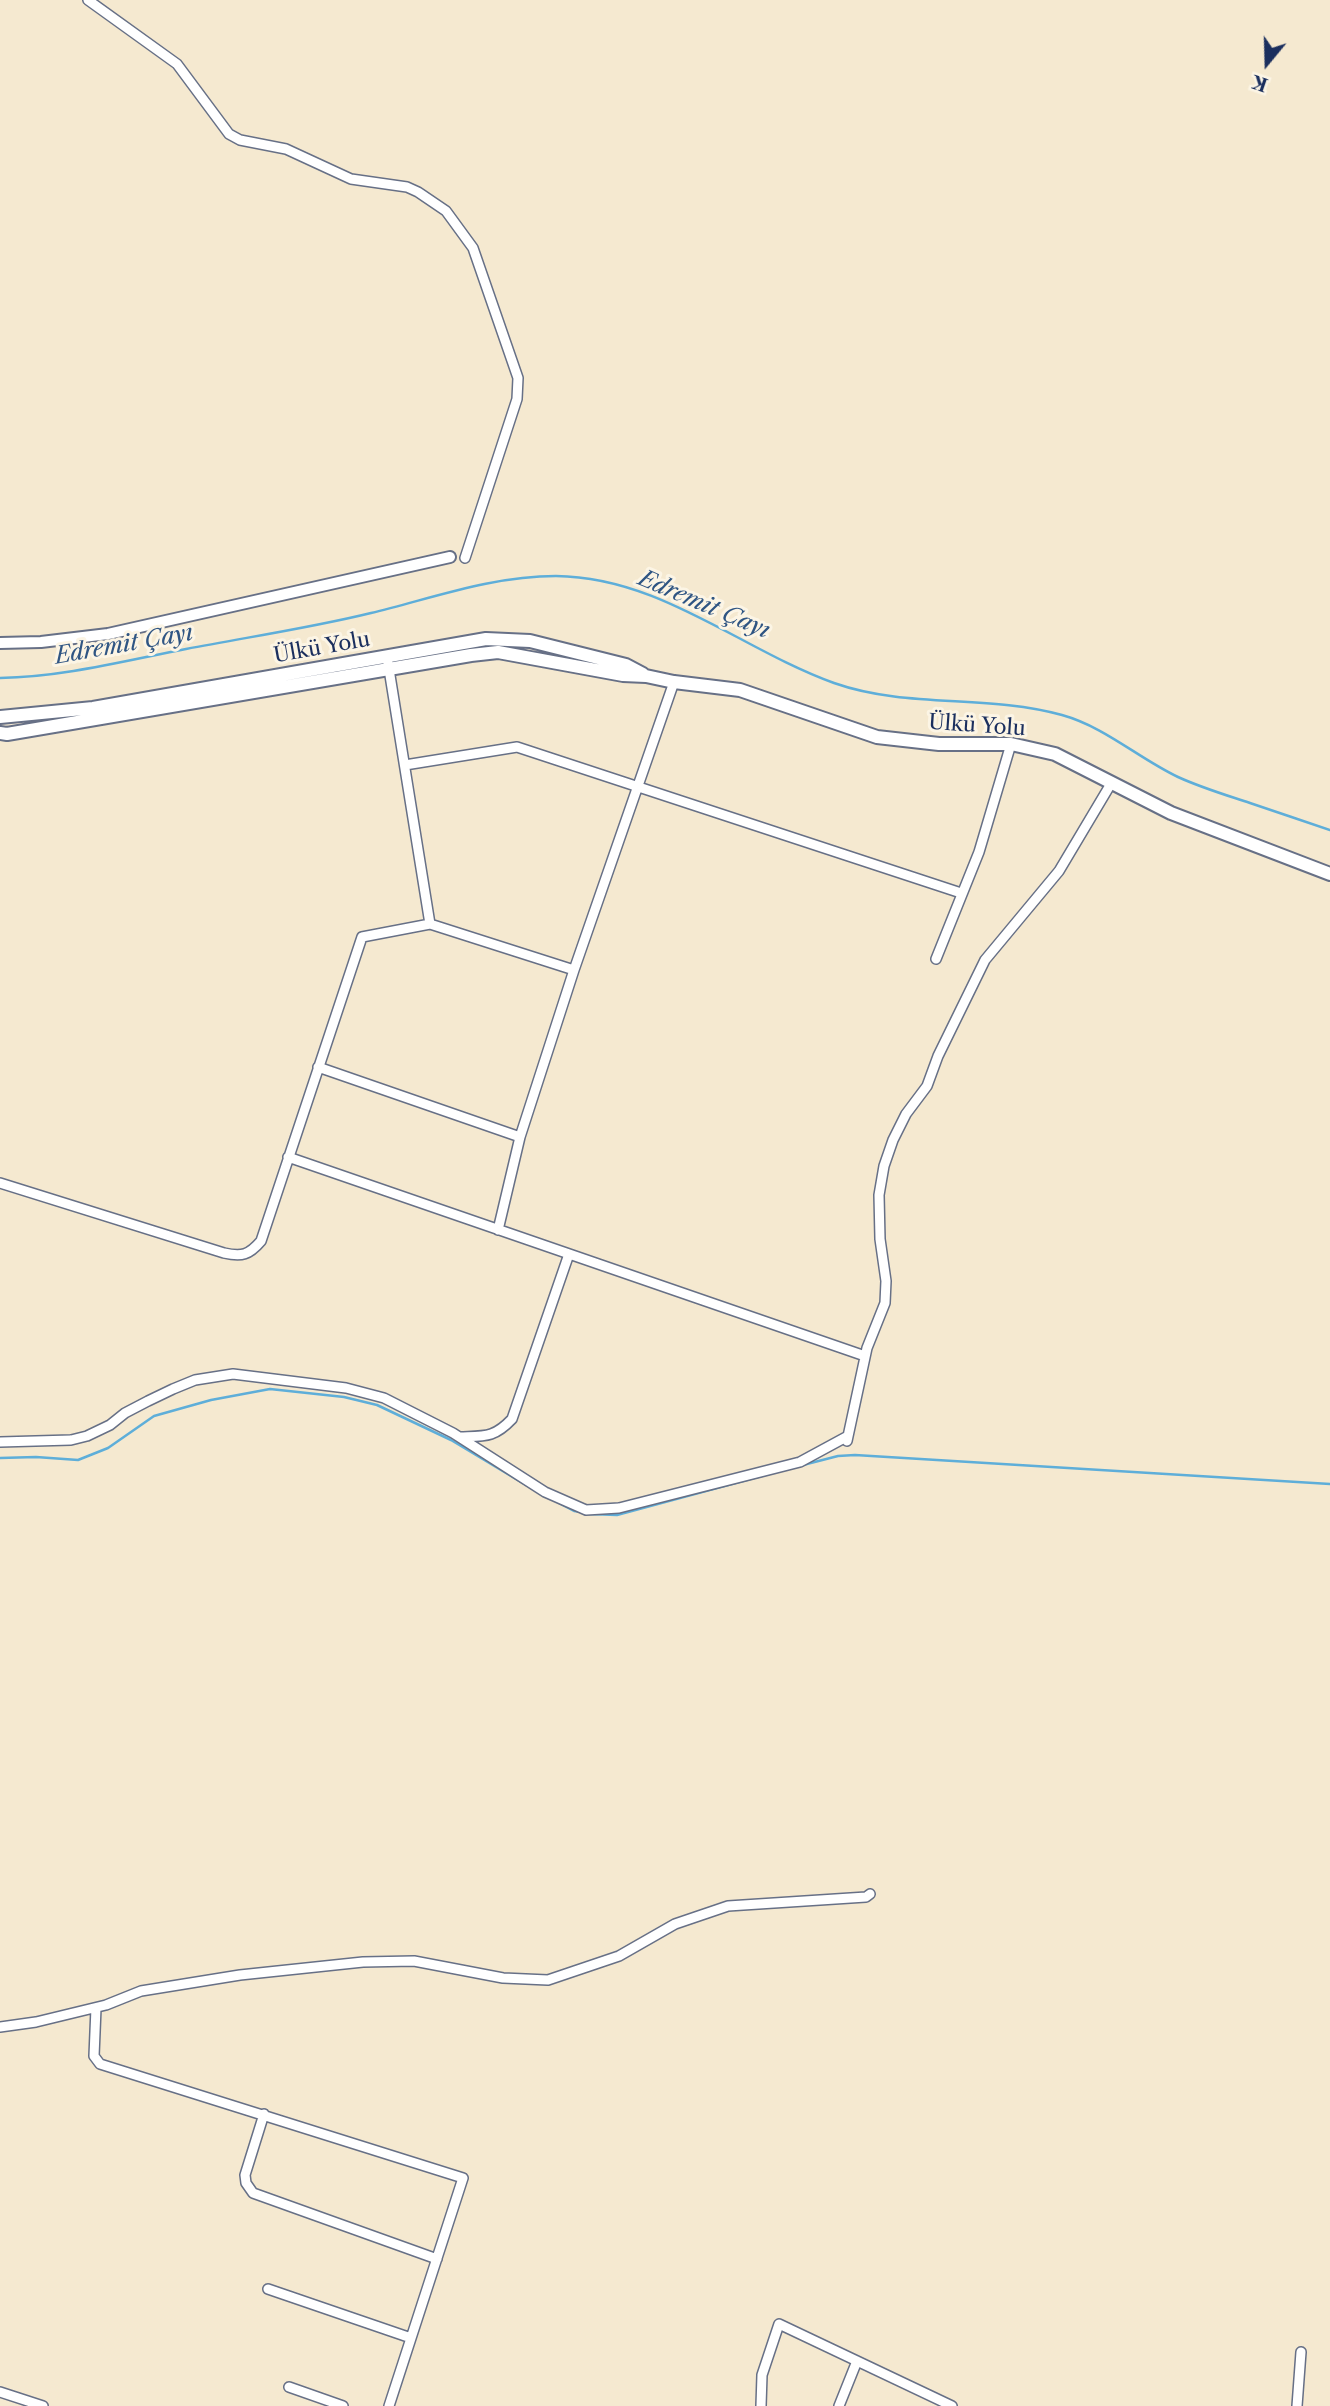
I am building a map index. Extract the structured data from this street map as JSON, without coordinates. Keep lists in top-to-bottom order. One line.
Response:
{"streets":{"main road":["Ülkü Yolu"]},"water":["Edremit Çayı"],"north":"bottom"}
